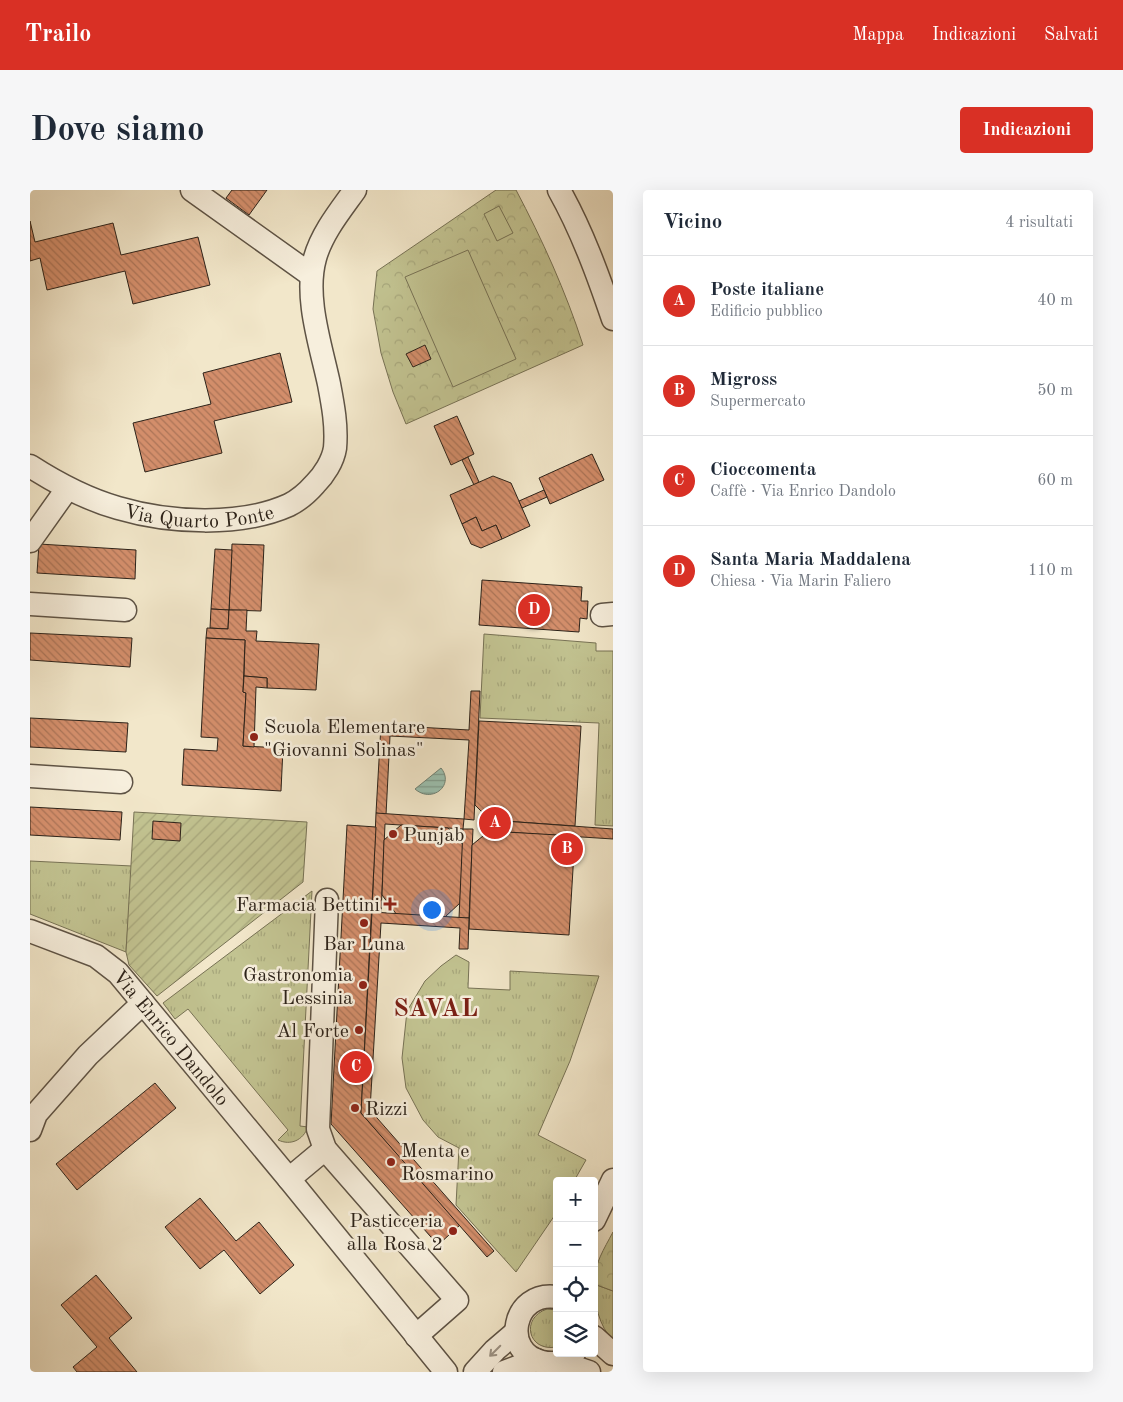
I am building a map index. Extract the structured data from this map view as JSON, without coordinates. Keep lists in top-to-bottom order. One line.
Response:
{"streets":{"street":["Via Quarto Ponte","Via Enrico Dandolo"]},"districts":["SAVAL"],"places":{"other":["Scuola Elementare \"Giovanni Solinas\"","Punjab","Bar Luna","Gastronomia Lessinia","Al Forte","Rizzi","Menta e Rosmarino","Pasticceria alla Rosa 2"],"health":["Farmacia Bettini"]},"page":{"header":"Trailo","nav":["Mappa","Indicazioni","Salvati"],"buttons":"Indicazioni","title":"Dove siamo","heading":["Vicino","4 risultati"],"list":[{"mark":"A","name":"Poste italiane","note":"Edificio pubblico","value":"40 m"},{"mark":"B","name":"Migross","note":"Supermercato","value":"50 m"},{"mark":"C","name":"Cioccomenta","note":"Caffè · Via Enrico Dandolo","value":"60 m"},{"mark":"D","name":"Santa Maria Maddalena","note":"Chiesa · Via Marin Faliero","value":"110 m"}],"pins":["D","A","B","C"],"map_buttons":["+","−"]}}
